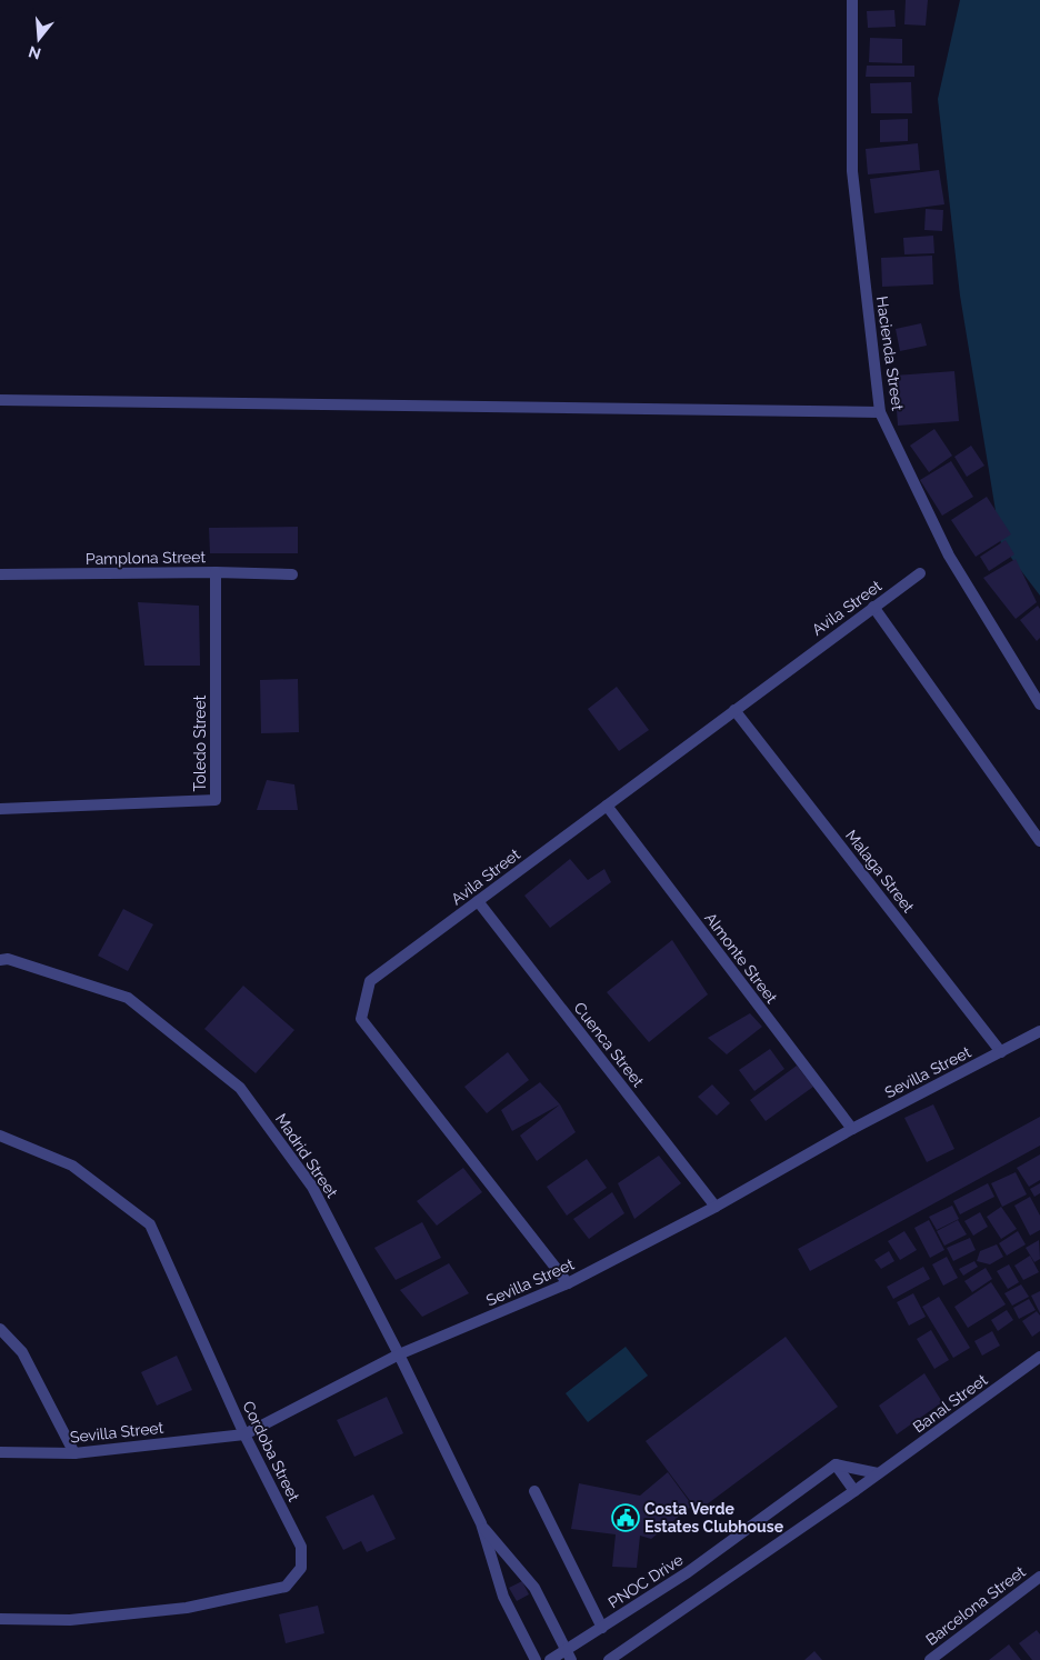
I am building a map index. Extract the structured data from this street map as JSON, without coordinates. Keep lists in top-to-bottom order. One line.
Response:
{"streets":{"street":["Hacienda Street","Pamplona Street","Avila Street","Toledo Street","Malaga Street","Almonte Street","Cuenca Street","Sevilla Street","Madrid Street","Banal Street","Cordoba Street","PNOC Drive","Barcelona Street"]},"crossings":[["Pamplona Street","Toledo Street"],["Avila Street","Malaga Street"],["Avila Street","Almonte Street"],["Avila Street","Cuenca Street"],["Avila Street","Sevilla Street"],["Malaga Street","Sevilla Street"],["Almonte Street","Sevilla Street"],["Cuenca Street","Sevilla Street"],["Sevilla Street","Madrid Street"],["Sevilla Street","Cordoba Street"],["Madrid Street","PNOC Drive"]],"places":{"public building":["Costa Verde Estates Clubhouse"]},"north":"bottom"}
